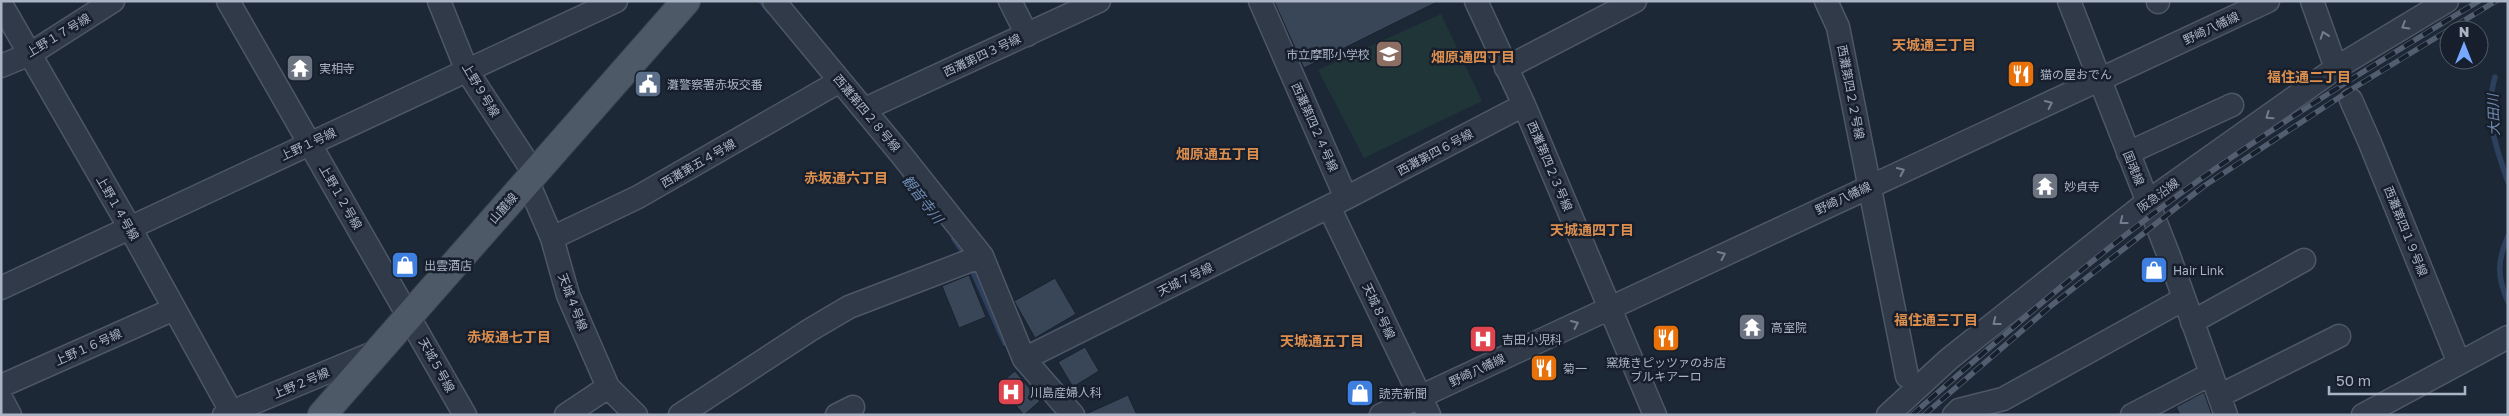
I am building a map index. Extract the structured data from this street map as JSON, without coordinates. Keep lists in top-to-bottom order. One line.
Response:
{"streets":{"main road":["山麓線"],"street":["野崎八幡線","上野１７号線","西灘第四３号線","上野９号線","西灘第四２２号線","西灘第四２８号線","西灘第四２４号線","上野１号線","西灘第四６号線","西灘第五４号線","西灘第四２３号線","国魂線","阪急沿線","上野１２号線","上野１４号線","西灘第四１９号線","天城７号線","天城４号線","天城８号線","上野１６号線","天城５号線","上野２号線"]},"crossings":[["野崎八幡線","西灘第四２２号線"],["野崎八幡線","西灘第四２３号線"],["野崎八幡線","国魂線"],["野崎八幡線","天城８号線"],["上野１７号線","上野１４号線"],["西灘第四３号線","西灘第四２８号線"],["上野９号線","上野１号線"],["上野９号線","山麓線"],["上野９号線","天城４号線"],["西灘第四２８号線","西灘第五４号線"],["西灘第四２８号線","天城７号線"],["西灘第四２４号線","西灘第四６号線"],["西灘第四２４号線","天城７号線"],["西灘第四２４号線","天城８号線"],["上野１号線","上野１２号線"],["上野１号線","上野１４号線"],["西灘第四６号線","西灘第四２３号線"],["西灘第四６号線","天城７号線"],["西灘第四６号線","天城８号線"],["西灘第五４号線","天城４号線"],["国魂線","阪急沿線"],["上野１２号線","山麓線"],["上野１２号線","天城５号線"],["上野１４号線","上野１６号線"],["上野１４号線","上野２号線"],["山麓線","天城４号線"],["山麓線","天城５号線"],["山麓線","上野２号線"],["天城７号線","天城８号線"]],"one_way":["野崎八幡線"],"districts":["天城通三丁目","畑原通四丁目","福住通二丁目","畑原通五丁目","赤坂通六丁目","天城通四丁目","福住通三丁目","赤坂通七丁目","天城通五丁目"],"water":["大田川","観音寺川"],"places":{"school or university":["市立摩耶小学校"],"temple":["実相寺","妙貞寺","高室院"],"restaurant":["猫の屋おでん","窯焼きピッツァのお店 ブルキアーロ","菊一"],"public building":["灘警察署赤坂交番"],"shop":["出雲酒店","Hair Link","読売新聞"],"hospital":["吉田小児科","川島産婦人科"]},"scale_bar":"50 m","north":"top"}
